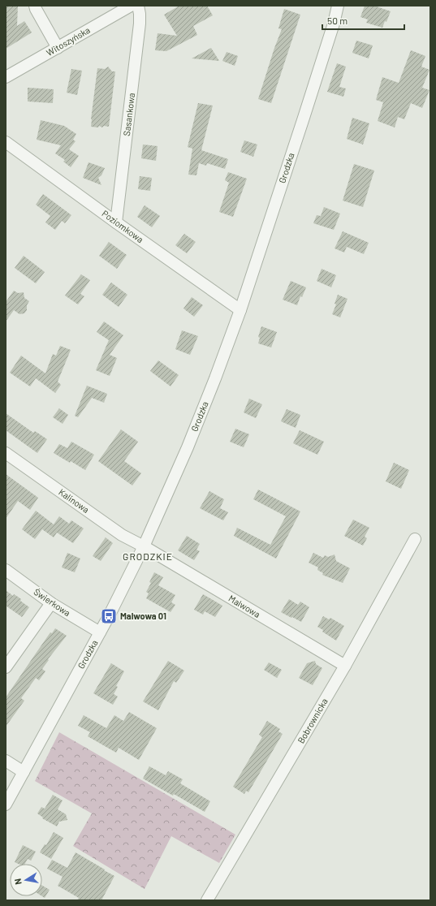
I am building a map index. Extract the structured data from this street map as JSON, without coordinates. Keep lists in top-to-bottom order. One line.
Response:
{"streets":{"street":["Witoszyńska","Sasankowa","Grodzka","Poziomkowa","Kalinowa","Świerkowa","Malwowa","Bobrownicka"]},"crossings":[["Sasankowa","Poziomkowa"],["Grodzka","Poziomkowa"],["Grodzka","Kalinowa"],["Grodzka","Świerkowa"],["Grodzka","Malwowa"],["Kalinowa","Malwowa"],["Malwowa","Bobrownicka"]],"districts":["GRODZKIE"],"places":{"bus stop":["Malwowa 01"]},"scale_bar":"50 m","north":"left"}
